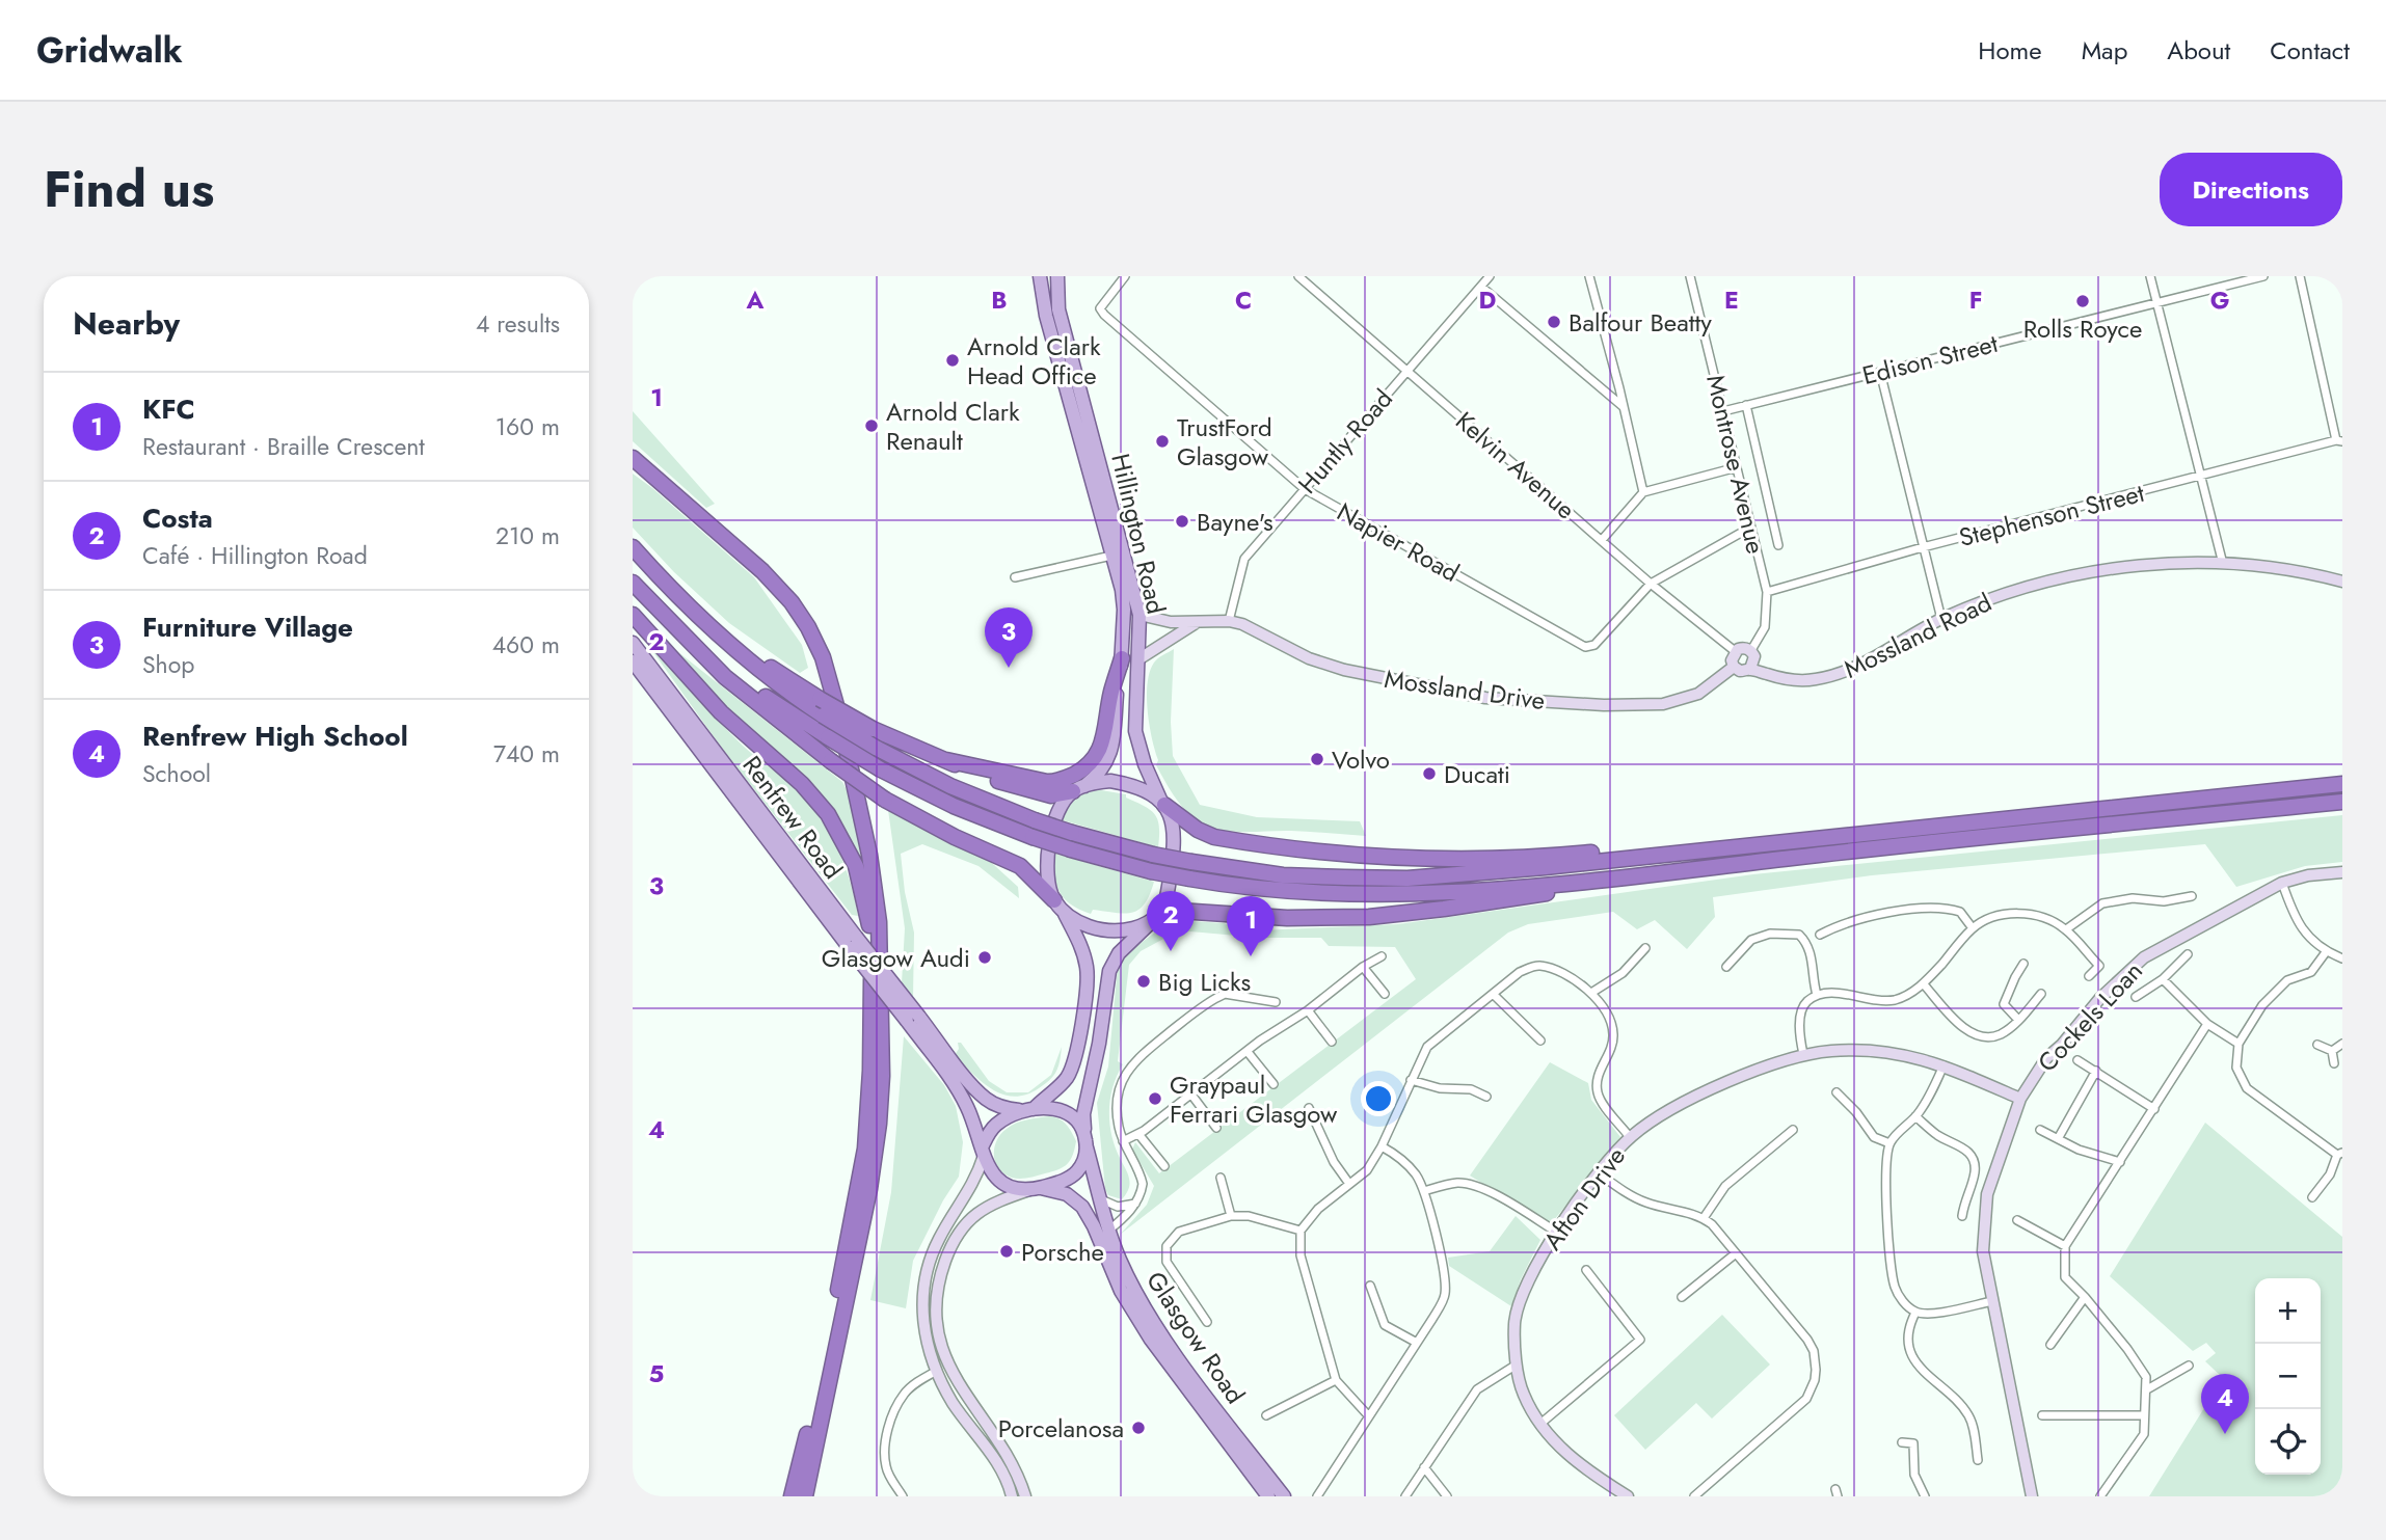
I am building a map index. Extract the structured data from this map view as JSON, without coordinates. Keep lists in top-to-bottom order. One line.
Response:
{"streets":{"main road":["Hillington Road","Renfrew Road","Glasgow Road"],"street":["Edison Street","Huntly Road","Montrose Avenue","Kelvin Avenue","Stephenson Street","Napier Road","Mossland Road","Mossland Drive","Cockels Loan","Afton Drive"]},"crossings":[["Edison Street","Montrose Avenue"],["Huntly Road","Kelvin Avenue"],["Huntly Road","Napier Road"],["Huntly Road","Mossland Drive"],["Montrose Avenue","Kelvin Avenue"],["Montrose Avenue","Stephenson Street"],["Montrose Avenue","Napier Road"],["Montrose Avenue","Mossland Road"],["Montrose Avenue","Mossland Drive"],["Kelvin Avenue","Napier Road"],["Kelvin Avenue","Mossland Road"],["Kelvin Avenue","Mossland Drive"],["Hillington Road","Mossland Drive"],["Mossland Road","Mossland Drive"],["Cockels Loan","Afton Drive"]],"places":["Rolls Royce","Balfour Beatty","Arnold Clark Head Office","Arnold Clark Renault","TrustFord Glasgow","Bayne's","Volvo","Ducati","Glasgow Audi","Big Licks","Graypaul Ferrari Glasgow","Porsche","Porcelanosa"],"page":{"header":"Gridwalk","nav":["Home","Map","About","Contact"],"title":"Find us","buttons":"Directions","heading":["Nearby","4 results"],"list":[{"mark":"1","name":"KFC","note":"Restaurant · Braille Crescent","value":"160 m"},{"mark":"2","name":"Costa","note":"Café · Hillington Road","value":"210 m"},{"mark":"3","name":"Furniture Village","note":"Shop","value":"460 m"},{"mark":"4","name":"Renfrew High School","note":"School","value":"740 m"}],"pins":["3","2","1","4"],"map_buttons":["+","−"]},"grid":{"columns":["A","B","C","D","E","F","G"],"rows":["1","2","3","4","5"]}}
